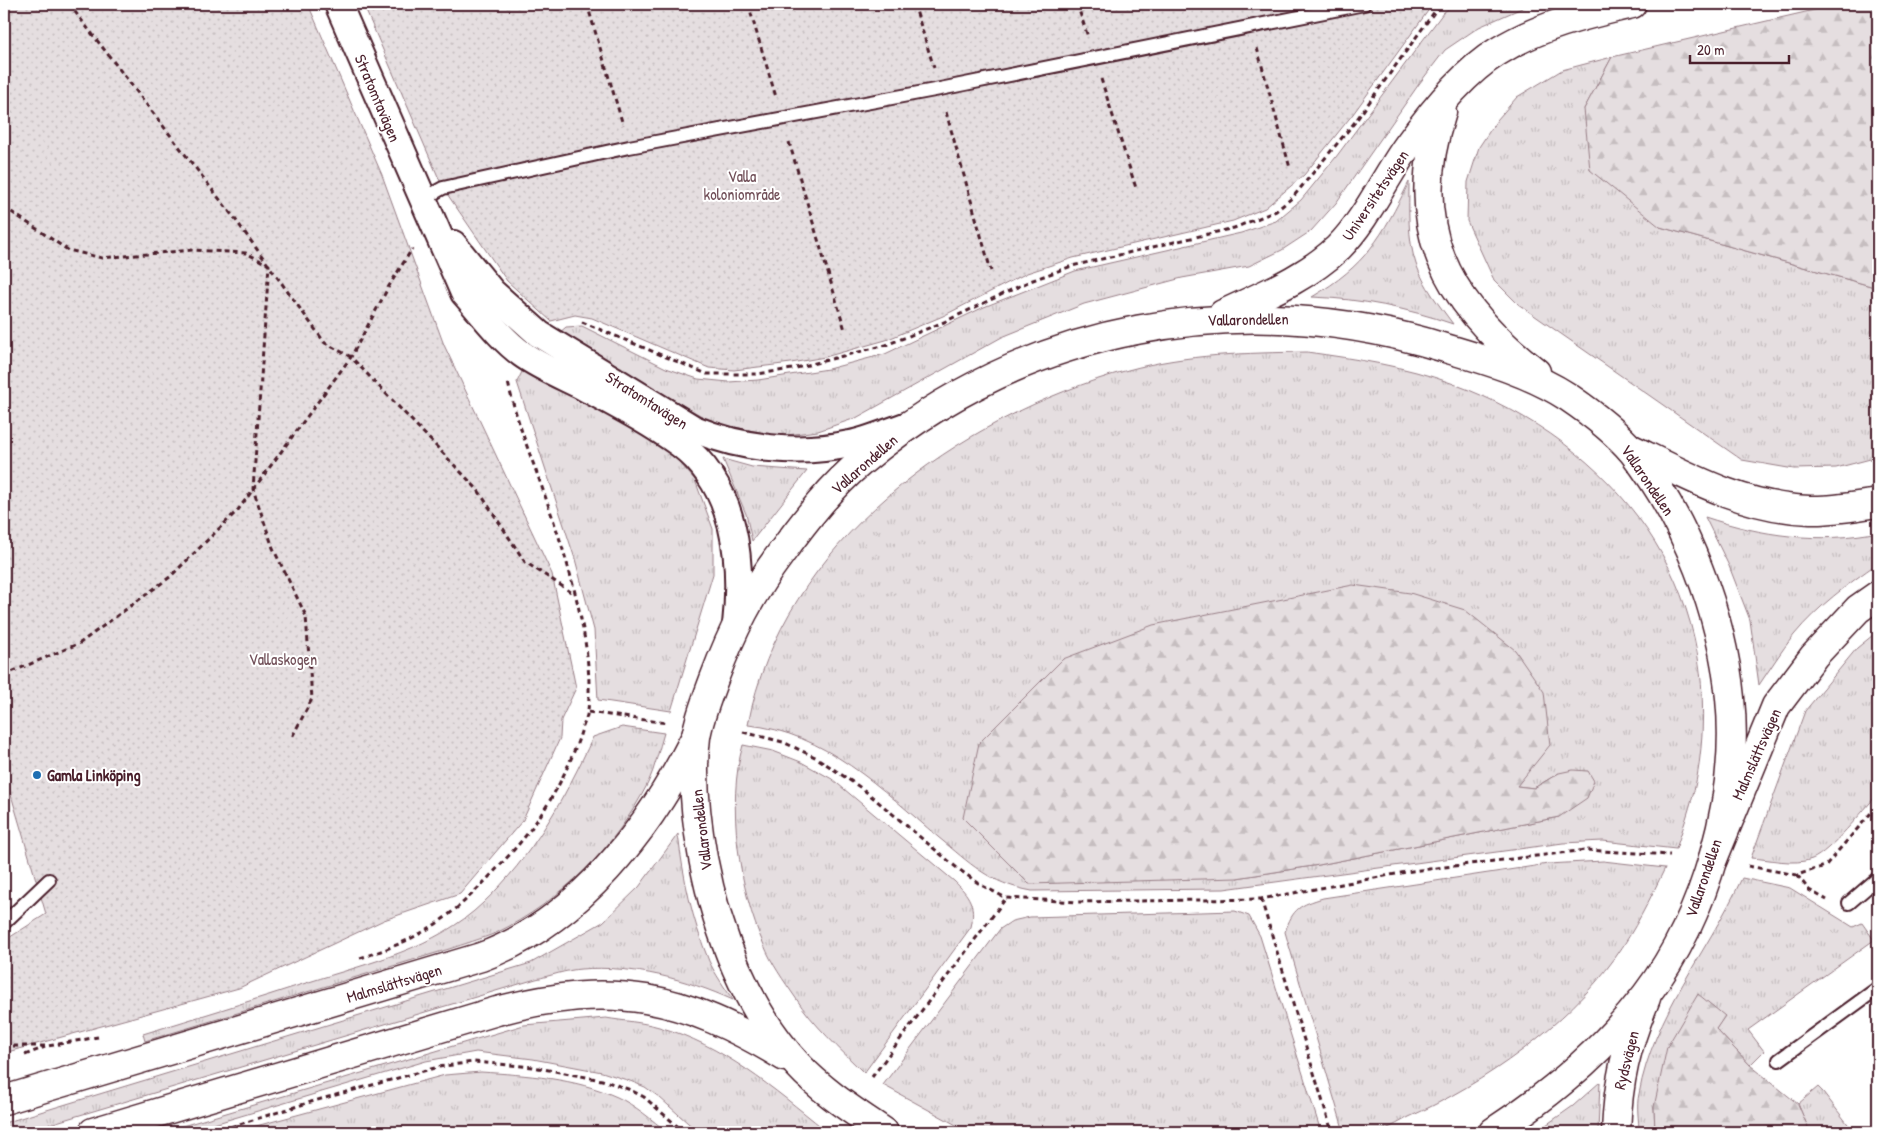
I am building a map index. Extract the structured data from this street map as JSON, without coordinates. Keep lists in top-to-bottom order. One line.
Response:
{"streets":{"main road":["Universitetsvägen","Vallarondellen","Malmslättsvägen","Rydsvägen"],"street":["Stratomtavägen"]},"crossings":[["Stratomtavägen","Vallarondellen"],["Universitetsvägen","Vallarondellen"],["Vallarondellen","Malmslättsvägen"],["Vallarondellen","Rydsvägen"]],"parks":["Valla koloniområde","Vallaskogen"],"places":["Gamla Linköping"],"scale_bar":"20 m"}
